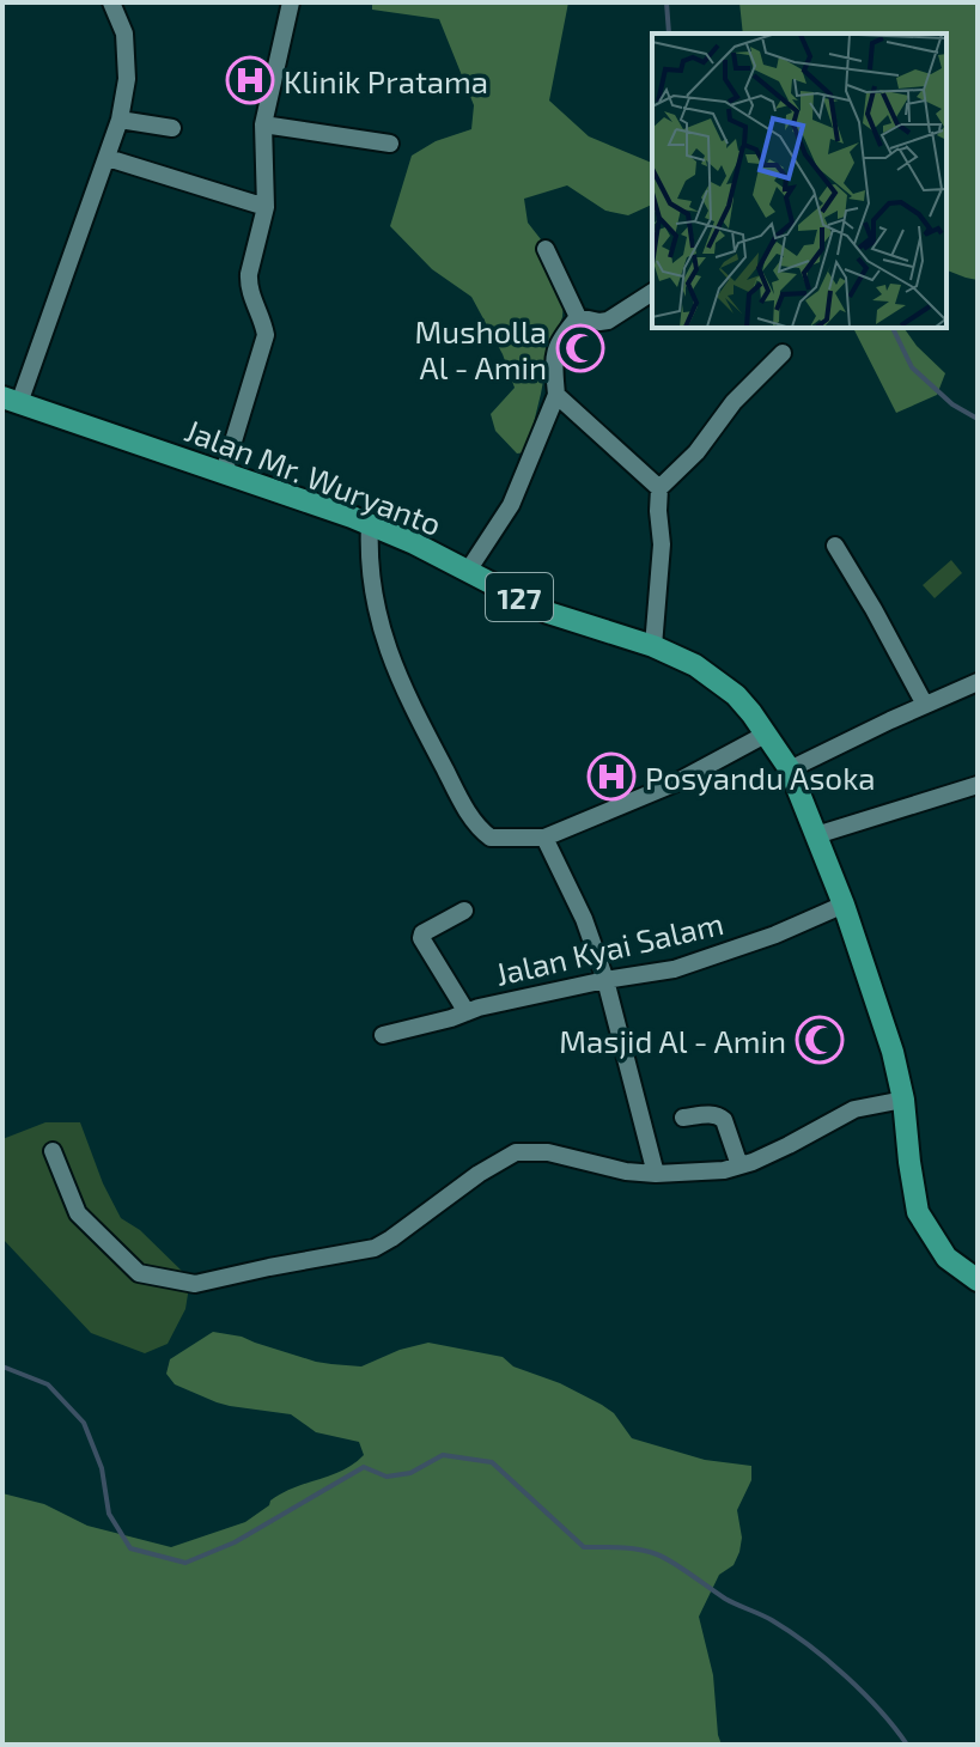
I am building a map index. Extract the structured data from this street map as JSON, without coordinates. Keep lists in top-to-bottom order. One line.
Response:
{"streets":{"main road":["Jalan Mr. Wuryanto","127"],"street":["Jalan Kyai Salam"]},"crossings":[["Jalan Mr. Wuryanto","Jalan Kyai Salam"]],"places":{"hospital":["Klinik Pratama","Posyandu Asoka"],"mosque":["Musholla Al - Amin","Masjid Al - Amin"]}}
